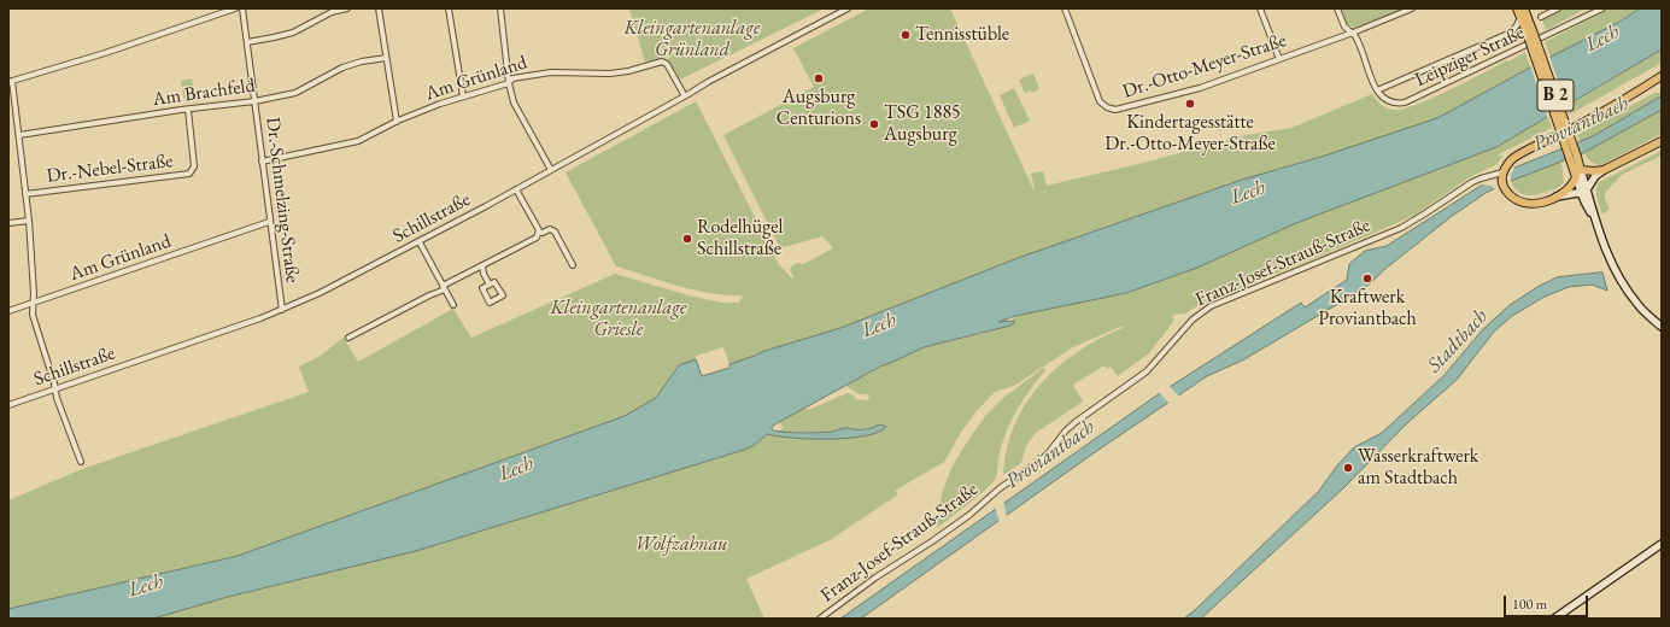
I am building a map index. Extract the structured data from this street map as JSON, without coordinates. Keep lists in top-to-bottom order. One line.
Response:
{"streets":{"main road":["B 2"],"street":["Leipziger Straße","Dr.-Otto-Meyer-Straße","Am Grünland","Am Brachfeld","Dr.-Nebel-Straße","Dr.-Schmelzing-Straße","Schillstraße","Franz-Josef-Strauß-Straße"]},"crossings":[["Leipziger Straße","B 2"],["Am Grünland","Dr.-Schmelzing-Straße"],["Am Grünland","Schillstraße"],["Am Brachfeld","Dr.-Nebel-Straße"],["Am Brachfeld","Dr.-Schmelzing-Straße"],["B 2","Franz-Josef-Strauß-Straße"],["Dr.-Schmelzing-Straße","Schillstraße"]],"water":["Lech","Proviantbach","Stadtbach"],"parks":["Kleingartenanlage Grünland","Kleingartenanlage Griesle","Wolfzahnau"],"places":["Tennisstüble","Augsburg Centurions","Kindertagesstätte Dr.-Otto-Meyer-Straße","TSG 1885 Augsburg","Rodelhügel Schillstraße","Kraftwerk Proviantbach","Wasserkraftwerk am Stadtbach"],"scale_bar":"100 m"}
